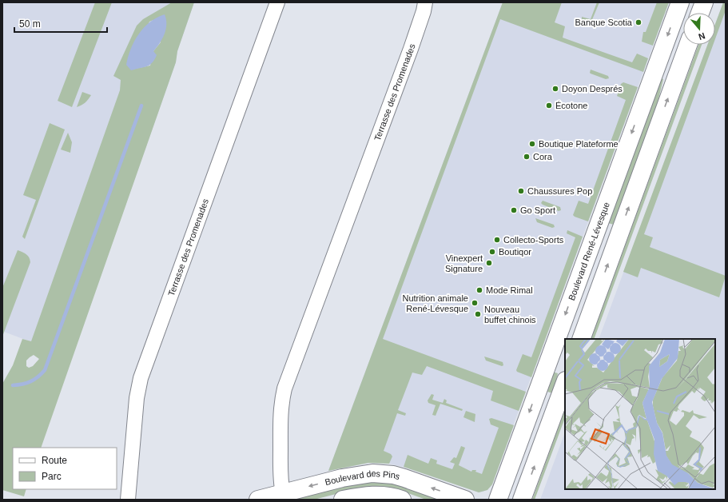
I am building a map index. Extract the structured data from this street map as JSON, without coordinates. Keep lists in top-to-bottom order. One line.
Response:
{"streets":{"main road":["Boulevard René-Lévesque","Boulevard des Pins"],"street":["Terrasse des Promenades"]},"crossings":[["Terrasse des Promenades","Boulevard des Pins"]],"places":["Banque Scotia","Doyon Després","Écotone","Boutique Plateforme","Cora","Chaussures Pop","Go Sport","Collecto-Sports","Boutiqor","Vinexpert Signature","Mode Rimal","Nutrition animale René-Lévesque","Nouveau buffet chinois"],"legend":["Route","Parc"],"scale_bar":"50 m","north":"bottom"}
